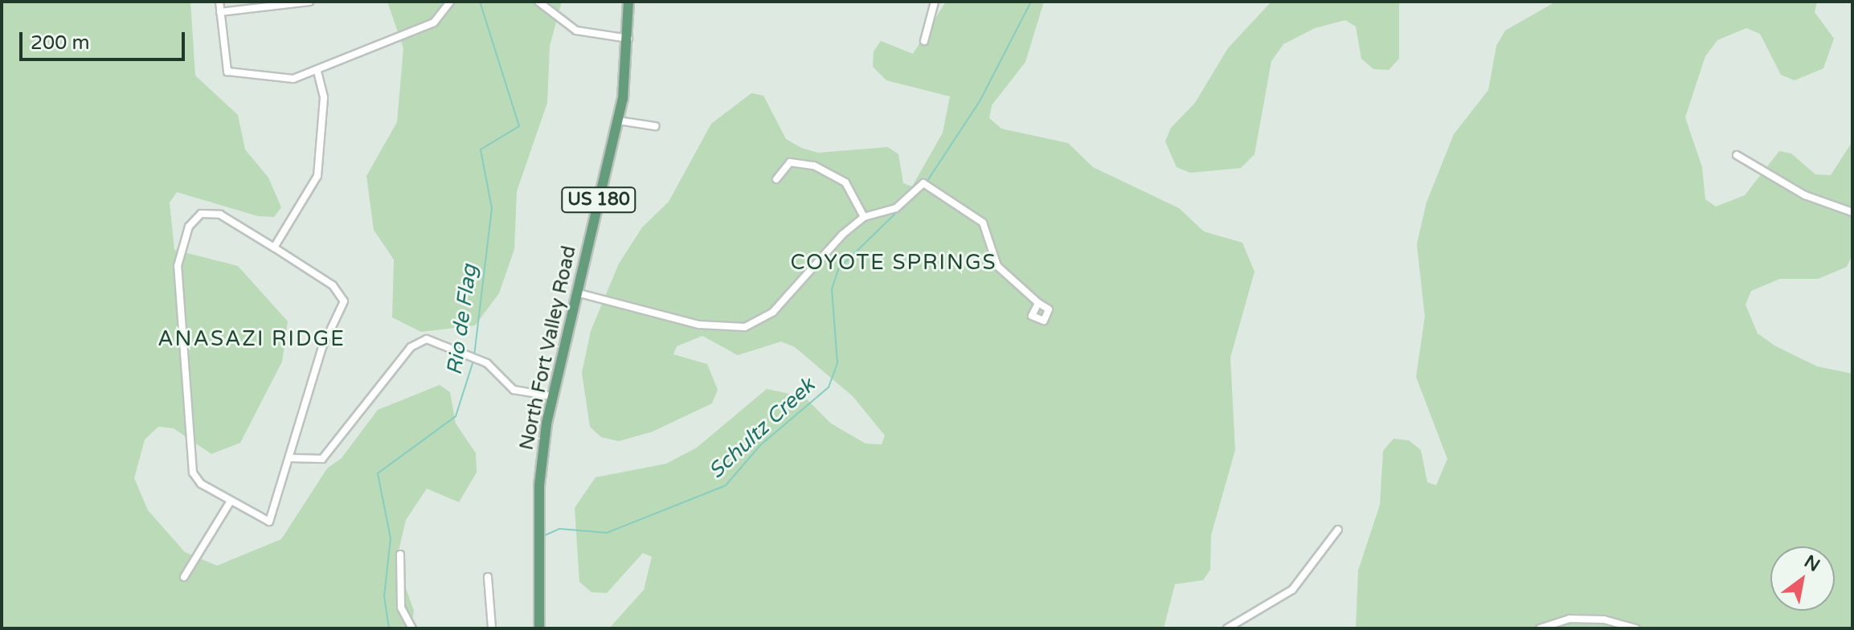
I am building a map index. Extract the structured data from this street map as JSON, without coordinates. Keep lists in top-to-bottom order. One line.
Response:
{"streets":{"main road":["US 180","North Fort Valley Road"]},"districts":["COYOTE SPRINGS","ANASAZI RIDGE"],"water":["Rio de Flag","Schultz Creek"],"scale_bar":"200 m","north":"top right"}
